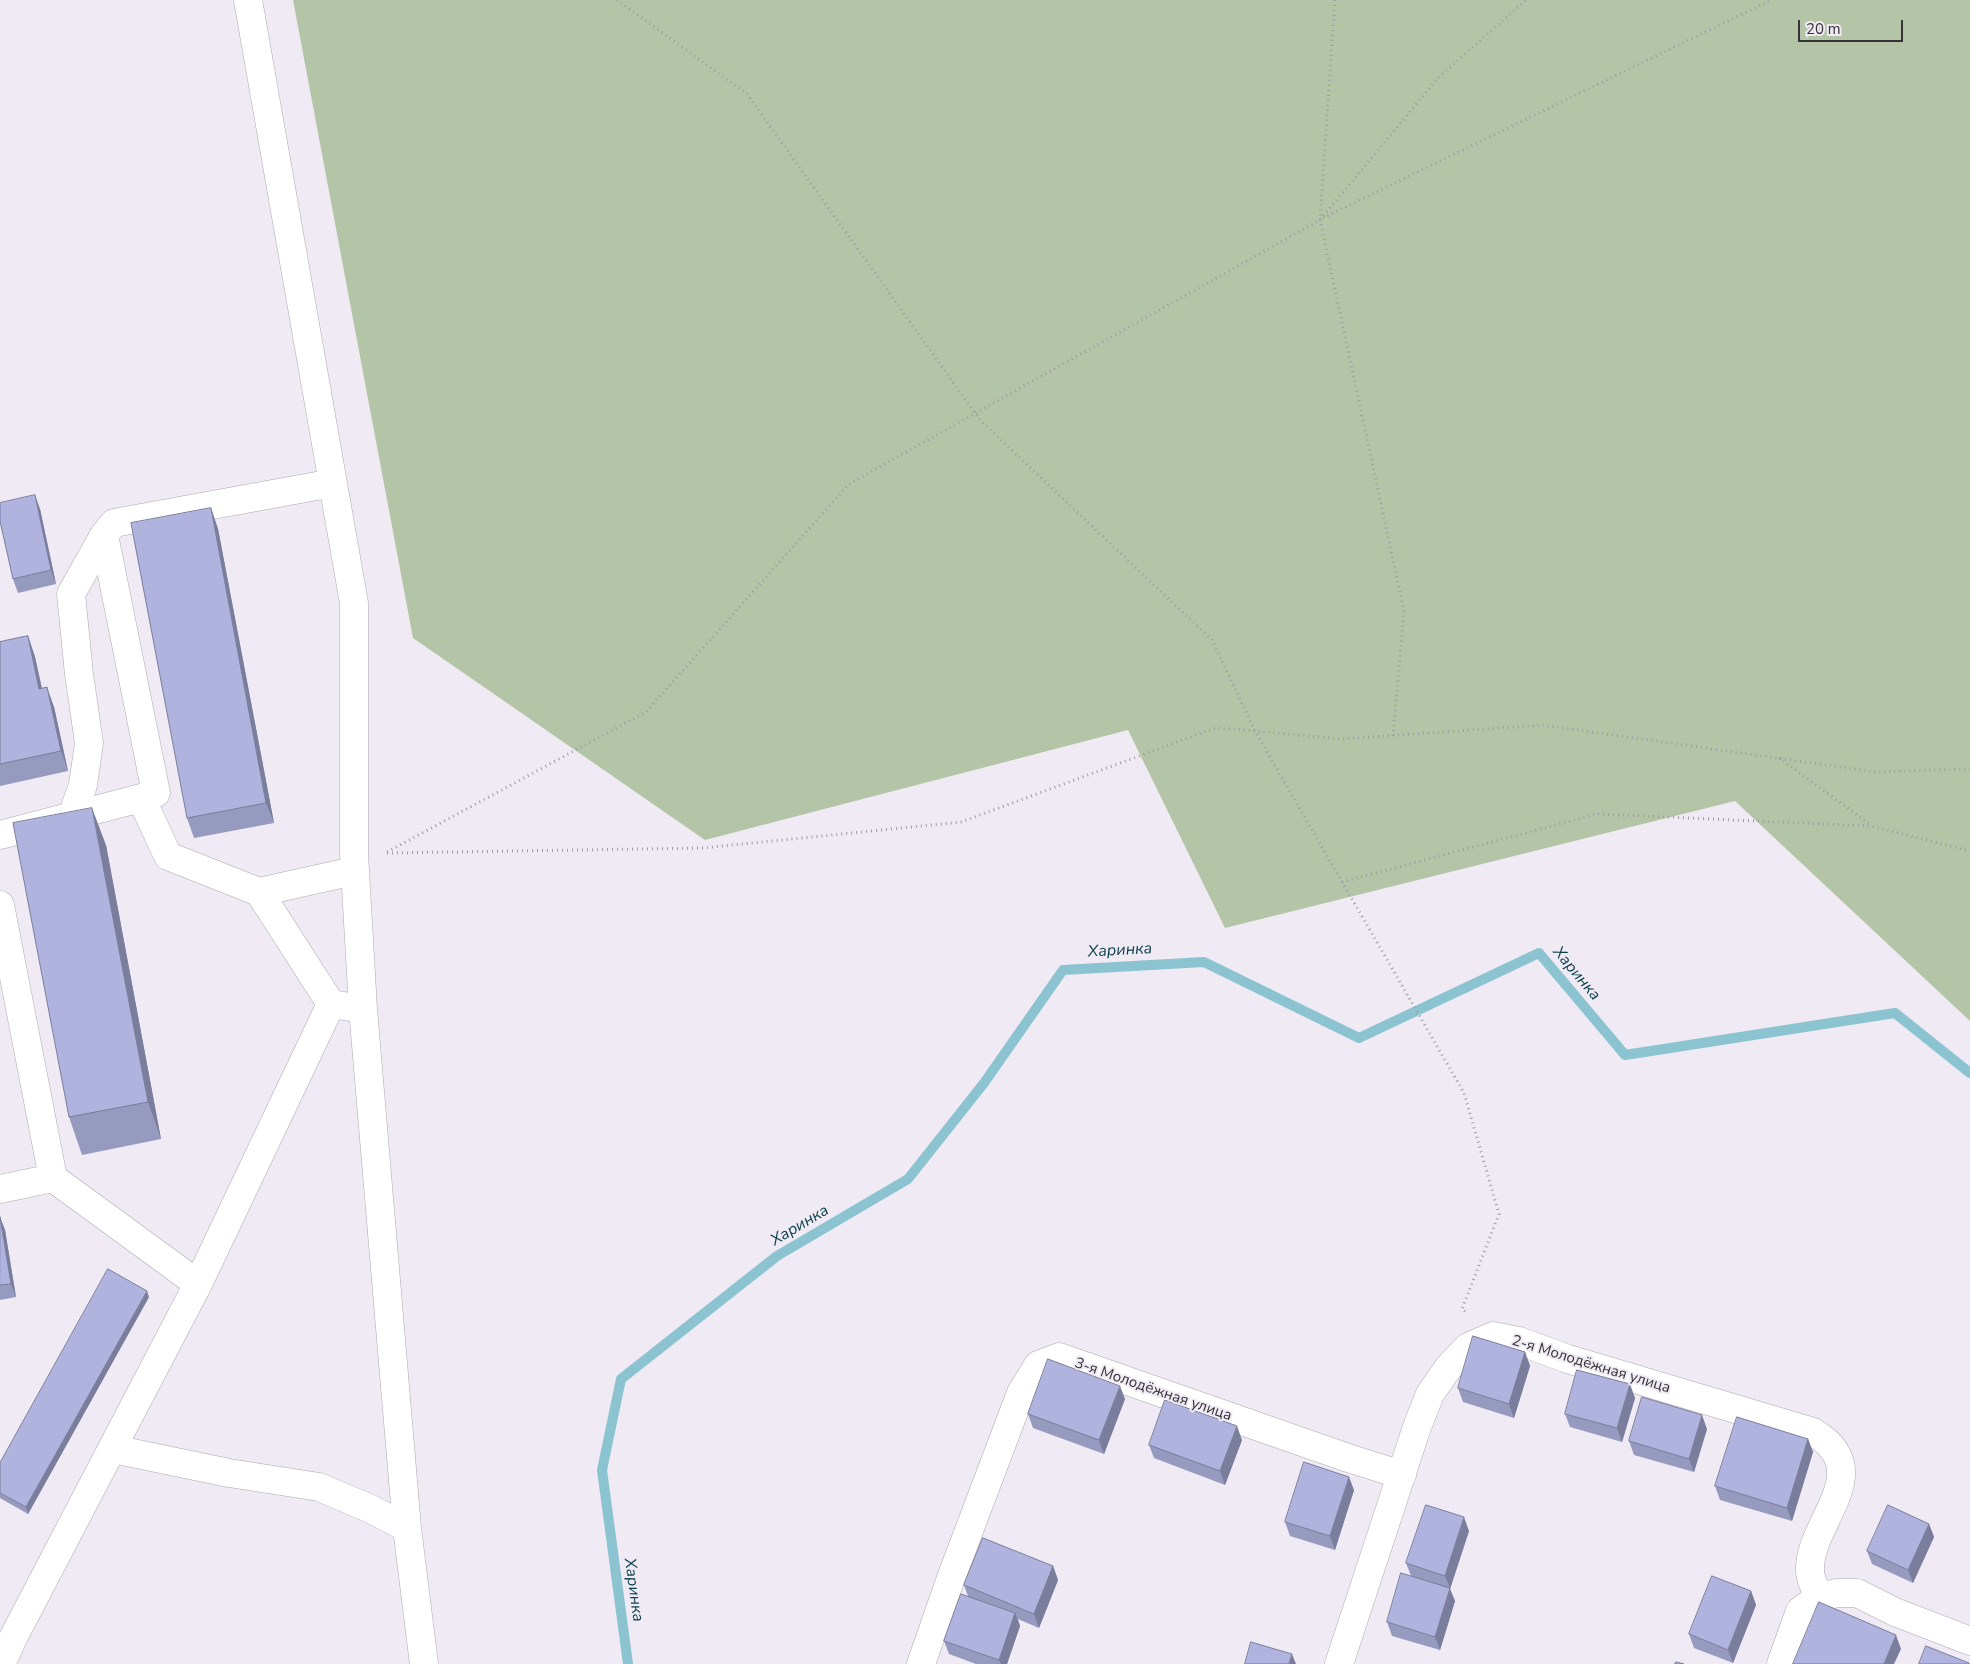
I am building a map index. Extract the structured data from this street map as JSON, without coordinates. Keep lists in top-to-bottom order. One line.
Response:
{"streets":{"street":["2-я Молодёжная улица","3-я Молодёжная улица"]},"crossings":[["2-я Молодёжная улица","3-я Молодёжная улица"]],"water":["Харинка"],"scale_bar":"20 m"}
